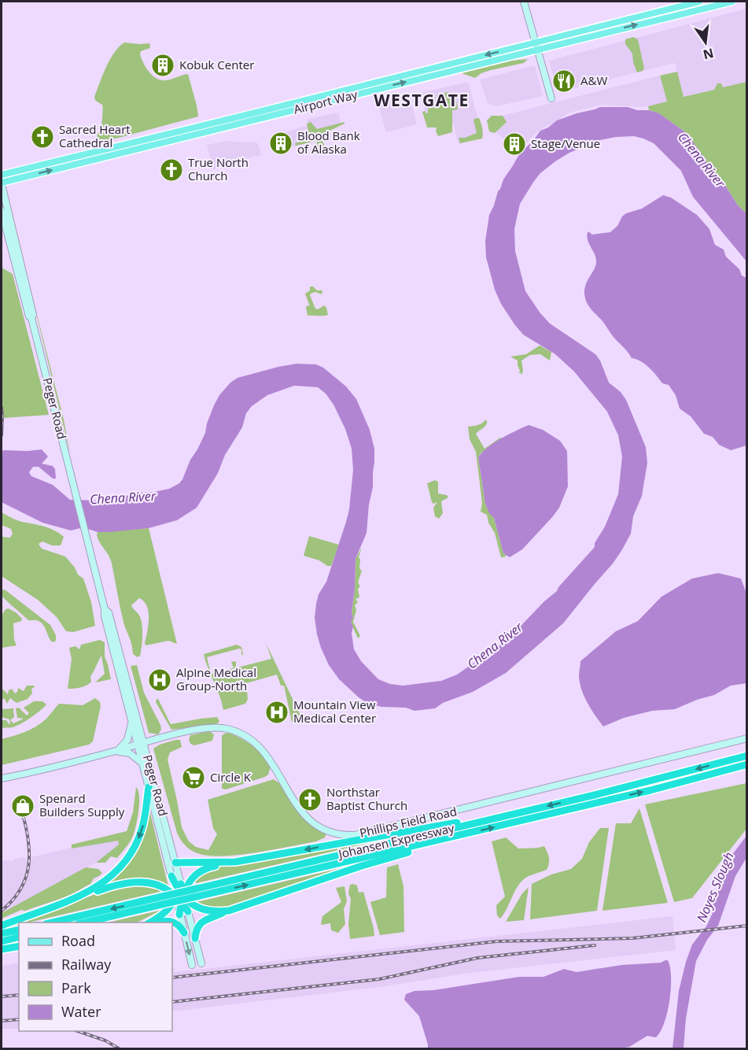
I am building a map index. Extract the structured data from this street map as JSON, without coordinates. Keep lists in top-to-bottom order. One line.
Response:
{"streets":{"highway":["Johansen Expressway"],"main road":["Airport Way","Peger Road","Phillips Field Road"]},"crossings":[["Airport Way","Peger Road"],["Peger Road","Phillips Field Road"]],"districts":["WESTGATE"],"water":["Chena River","Noyes Slough"],"places":{"building":["Kobuk Center","Blood Bank of Alaska","Stage/Venue"],"restaurant":["A&W"],"church":["Sacred Heart Cathedral","True North Church","Northstar Baptist Church"],"hospital":["Alpine Medical Group-North","Mountain View Medical Center"],"supermarket":["Circle K"],"shop":["Spenard Builders Supply"]},"legend":["Road","Railway","Park","Water"],"north":"bottom"}
